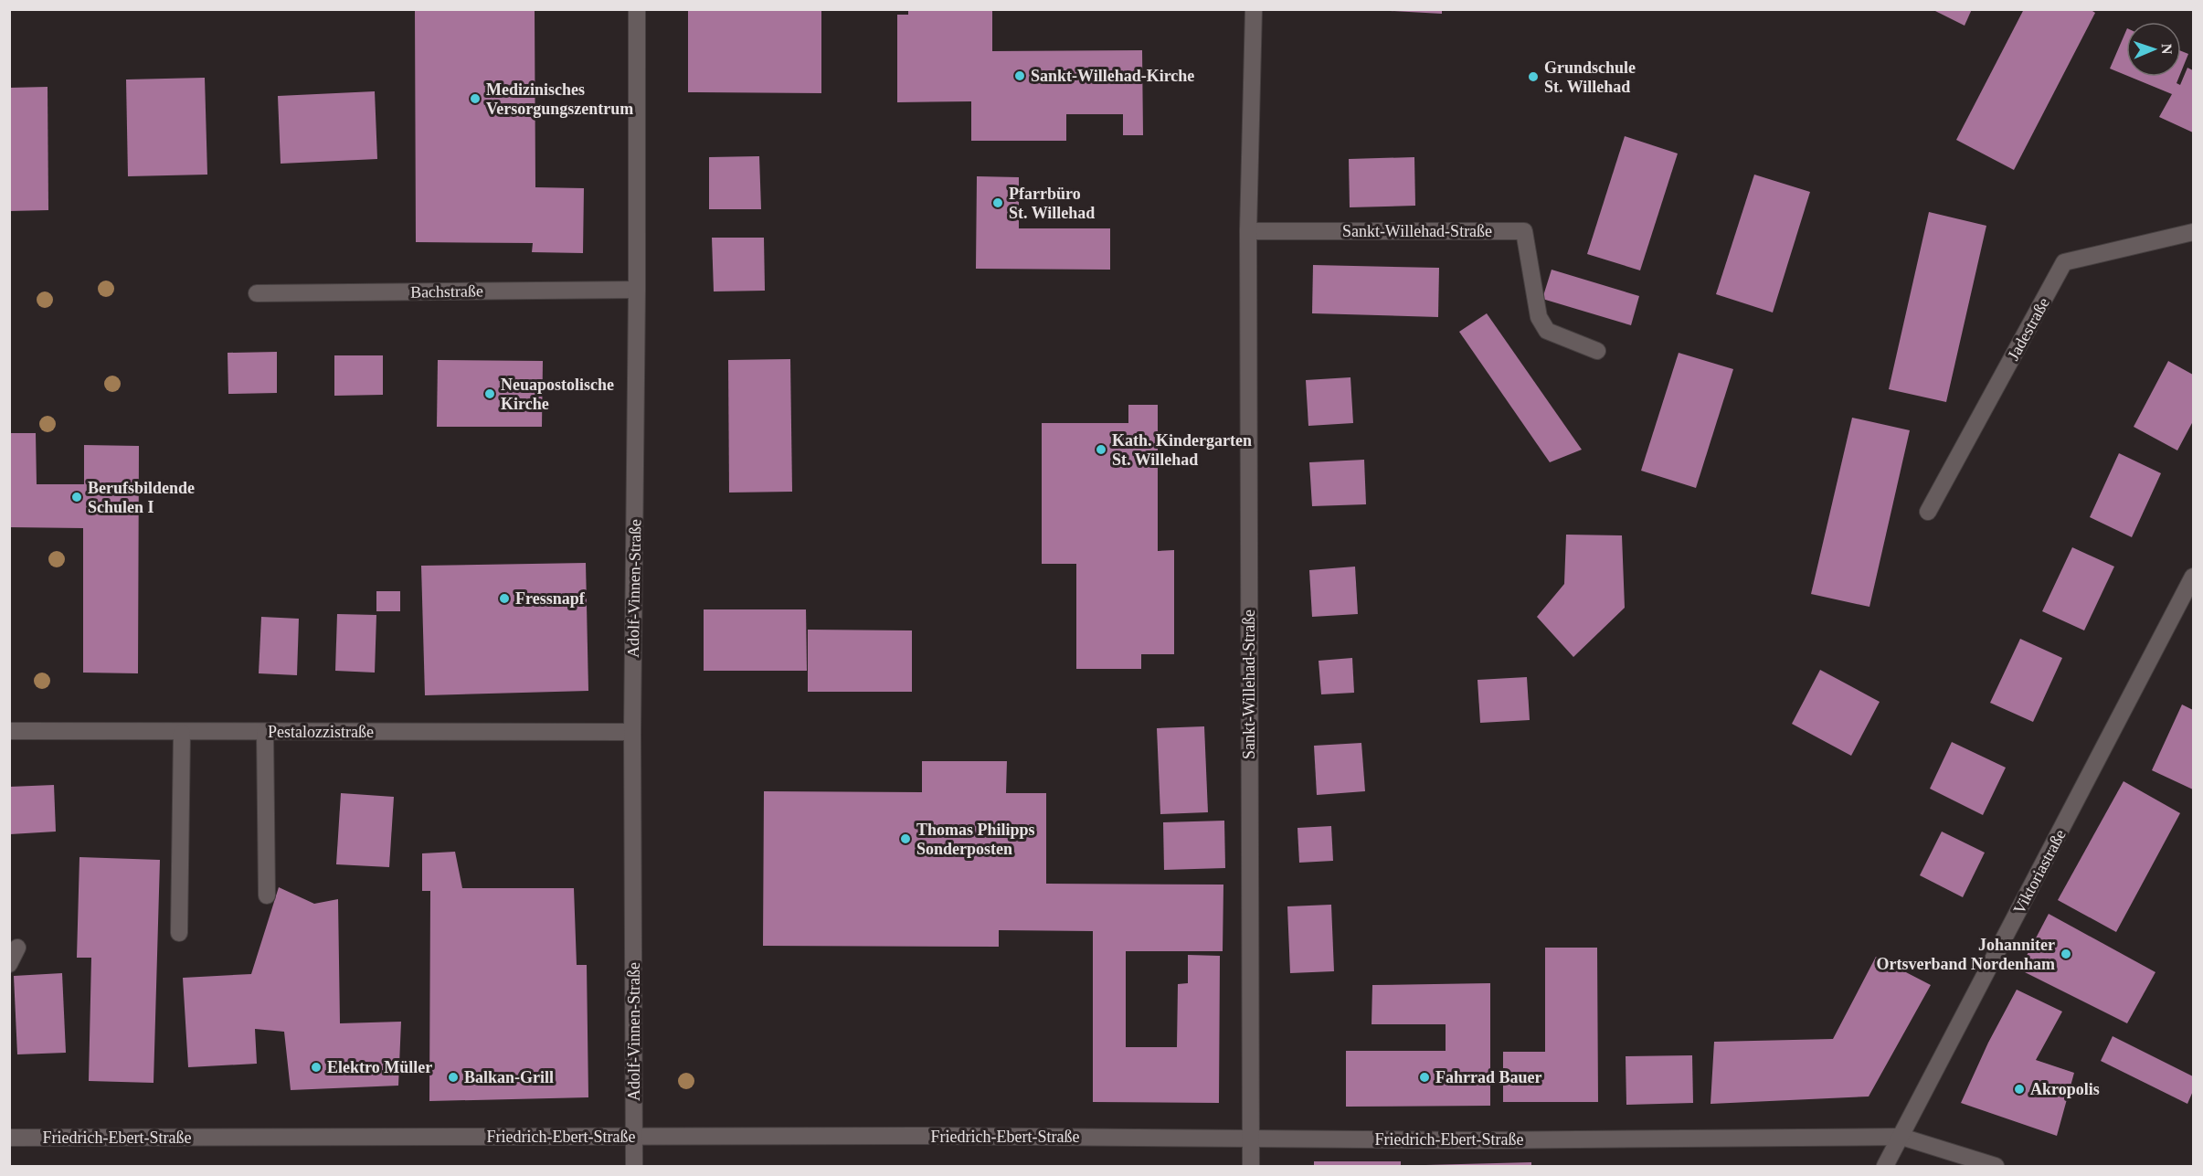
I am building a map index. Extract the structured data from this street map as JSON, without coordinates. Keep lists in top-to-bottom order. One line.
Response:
{"streets":{"street":["Sankt-Willehad-Straße","Bachstraße","Jadestraße","Adolf-Vinnen-Straße","Pestalozzistraße","Viktoriastraße","Friedrich-Ebert-Straße"]},"crossings":[["Sankt-Willehad-Straße","Friedrich-Ebert-Straße"],["Bachstraße","Adolf-Vinnen-Straße"],["Adolf-Vinnen-Straße","Pestalozzistraße"],["Adolf-Vinnen-Straße","Friedrich-Ebert-Straße"],["Viktoriastraße","Friedrich-Ebert-Straße"]],"places":["Sankt-Willehad-Kirche","Grundschule St. Willehad","Medizinisches Versorgungszentrum","Pfarrbüro St. Willehad","Neuapostolische Kirche","Kath. Kindergarten St. Willehad","Berufsbildende Schulen I","Fressnapf","Thomas Philipps Sonderposten","Johanniter Ortsverband Nordenham","Elektro Müller","Balkan-Grill","Fahrrad Bauer","Akropolis"],"north":"right"}
